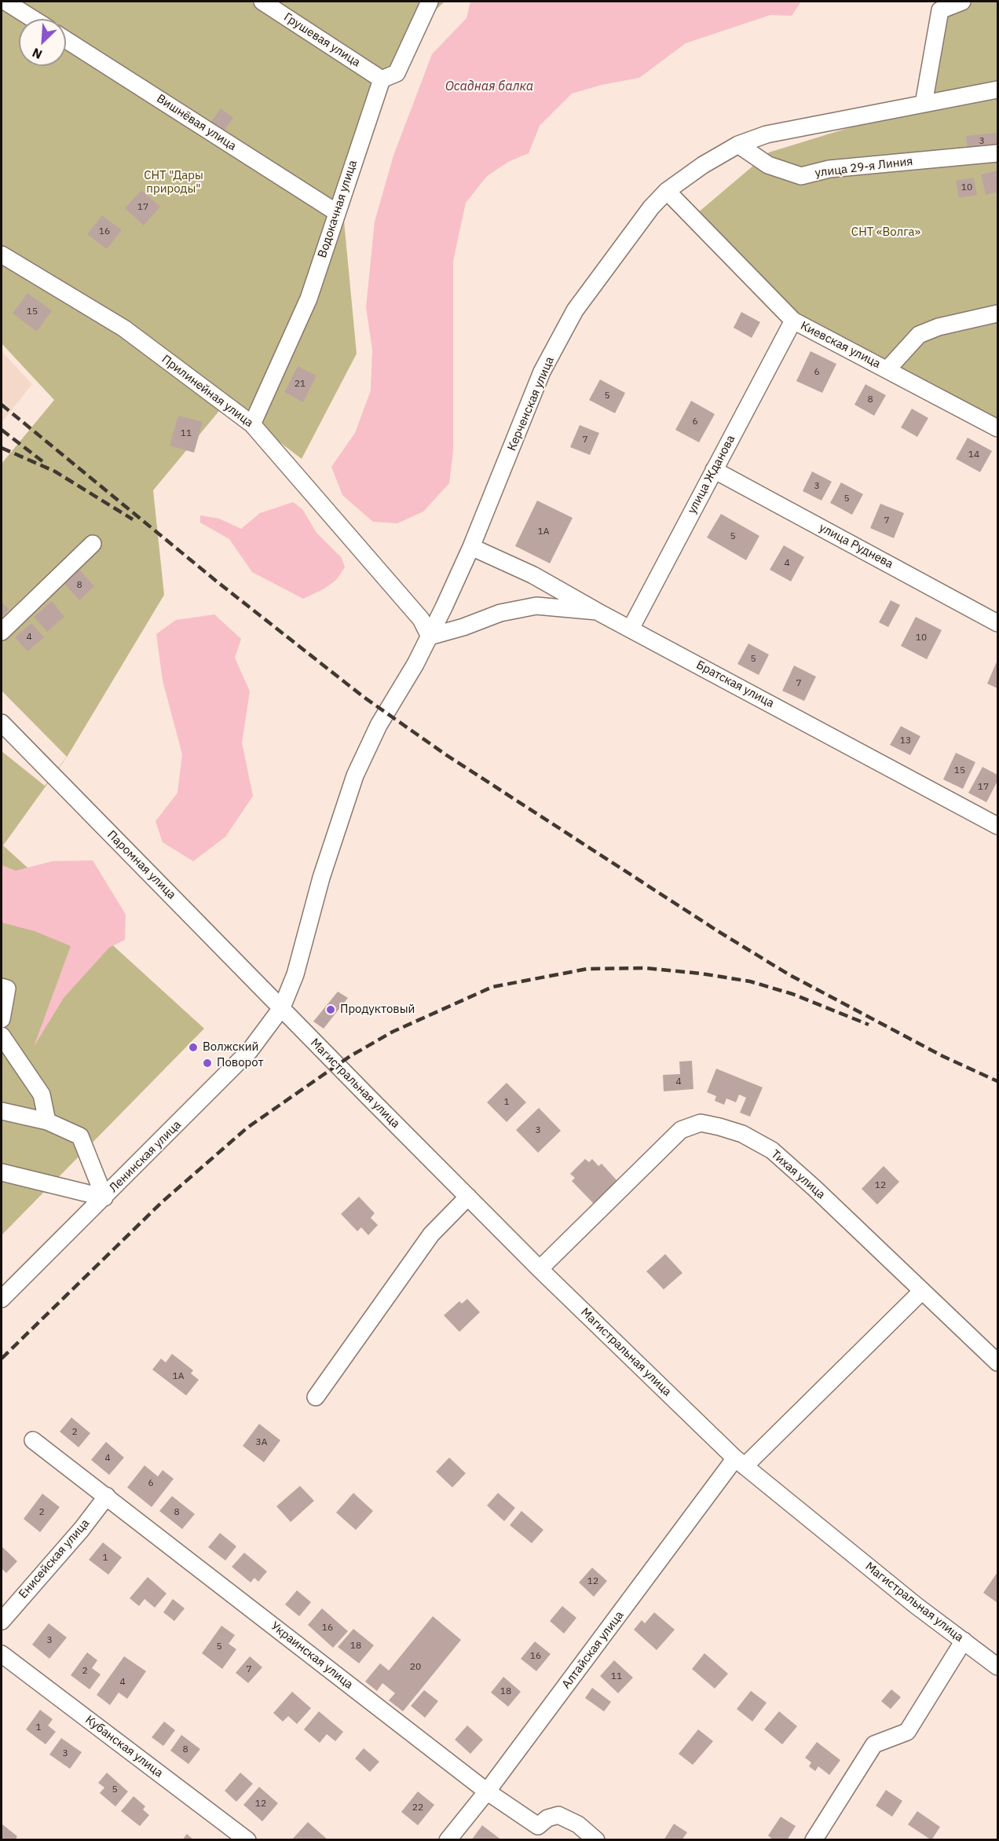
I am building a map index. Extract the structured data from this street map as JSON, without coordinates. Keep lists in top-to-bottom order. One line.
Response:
{"streets":{"street":["Грушевая улица","Вишнёвая улица","улица 29-я Линия","Водокачная улица","Киевская улица","Прилинейная улица","Керченская улица","улица Жданова","улица Руднева","Братская улица","Паромная улица","Магистральная улица","Ленинская улица","Тихая улица","Енисейская улица","Алтайская улица","Украинская улица","Кубанская улица"]},"crossings":[["Грушевая улица","Водокачная улица"],["Вишнёвая улица","Водокачная улица"],["улица 29-я Линия","Керченская улица"],["Водокачная улица","Прилинейная улица"],["Киевская улица","Керченская улица"],["Киевская улица","улица Жданова"],["Прилинейная улица","Керченская улица"],["Керченская улица","Братская улица"],["Керченская улица","Ленинская улица"],["улица Жданова","улица Руднева"],["улица Жданова","Братская улица"],["Паромная улица","Магистральная улица"],["Паромная улица","Ленинская улица"],["Магистральная улица","Ленинская улица"],["Магистральная улица","Тихая улица"],["Магистральная улица","Алтайская улица"],["Тихая улица","Алтайская улица"],["Енисейская улица","Украинская улица"],["Алтайская улица","Украинская улица"]],"water":["Осадная балка"],"parks":["СНТ \"Дары природы\"","СНТ «Волга»"],"places":["Продуктовый","Волжский","Поворот"],"house_numbers":["3","10","17","16","15","6","21","5","8","6","11","7","14","3","5","7","1А","5","4","8","4","10","5","7","13","15","17","4","1","3","12","1А","2","3А","4","6","2","8","1","12","16","3","18","5","16","20","7","2","11","4","18","1","8","3","5","12","22"],"north":"bottom left"}
